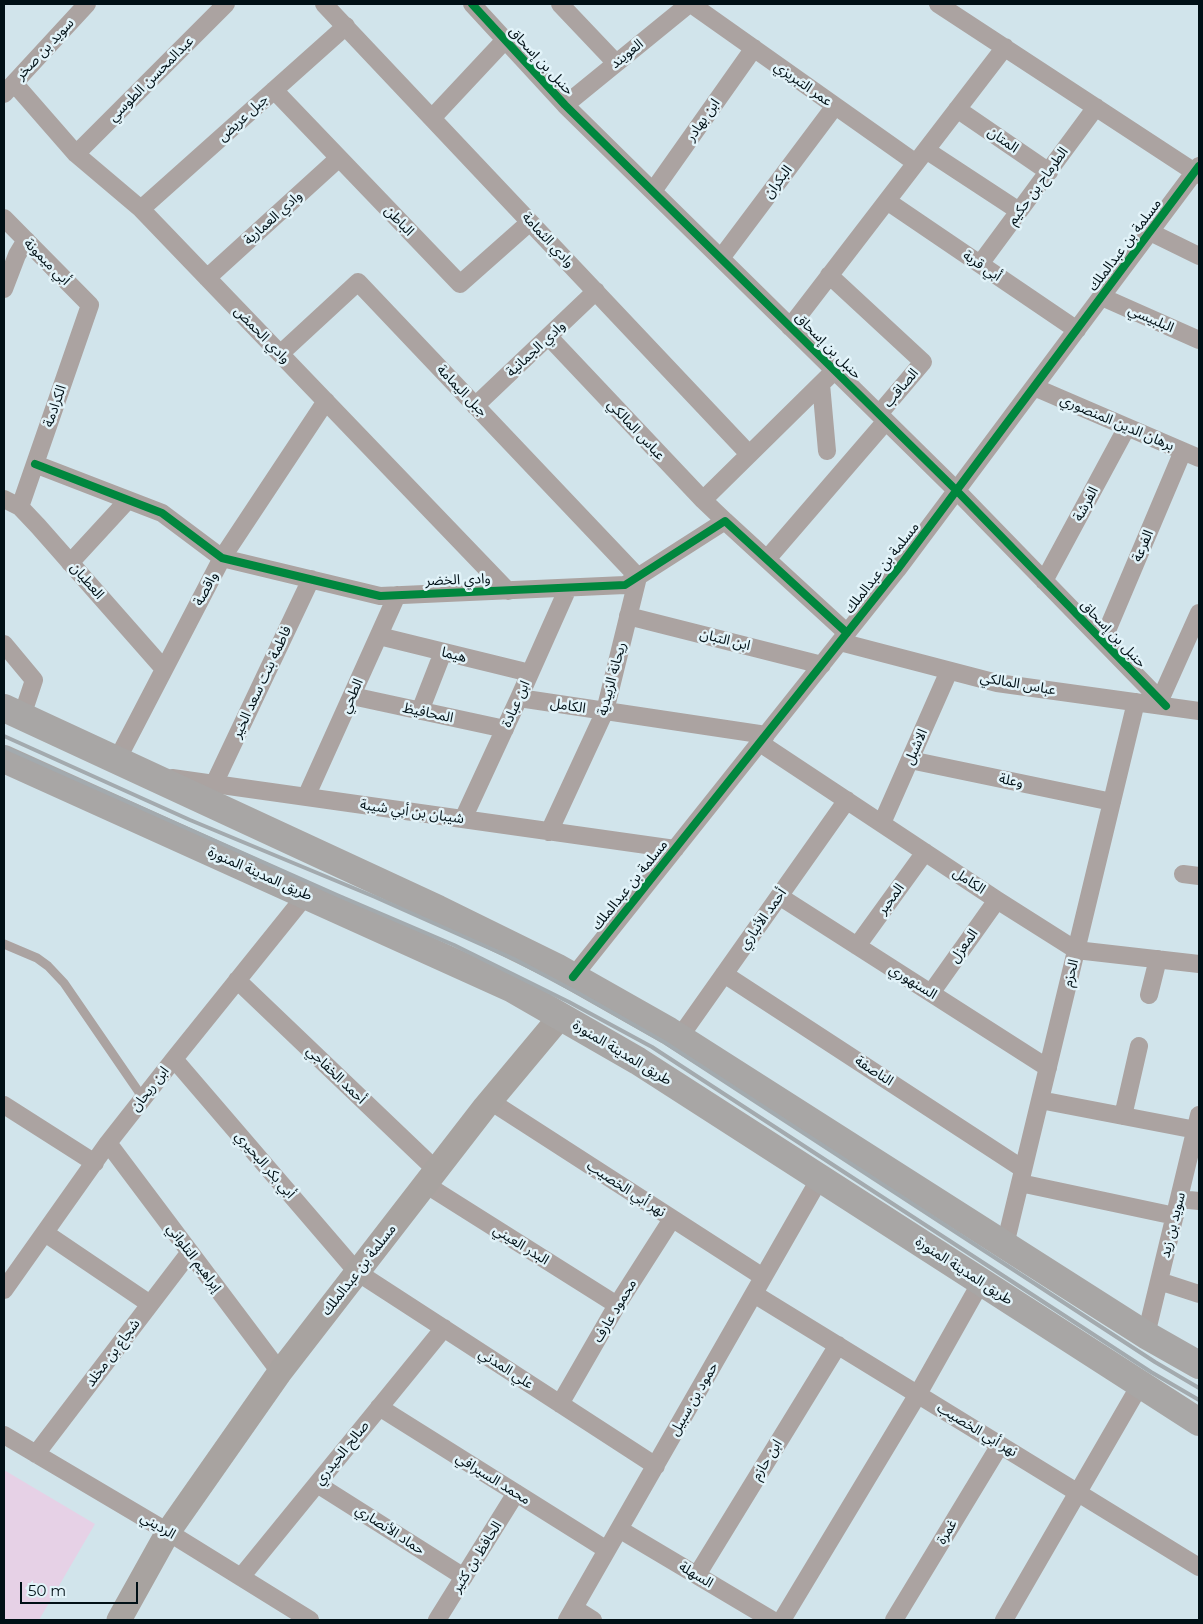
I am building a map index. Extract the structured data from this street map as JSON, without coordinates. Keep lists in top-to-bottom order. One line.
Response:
{"streets":{"main road":["مسلمة بن عبدالملك","طريق المدينة المنورة"],"street":["سويد بن صخر","العويند","حنبل بن إسحاق","عبدالمحسن الطوسي","عمر التبريزي","جبل عريض","ابن بهادر","المتان","البكران","الطرماح بن حكيم","وادي العمارية","الباطن","وادي الثمامة","أبي ميمونة","أبي قربة","البلبيسي","وادي الحمض","وادي الجمانية","الصاقب","جبل اليمامة","الكرادمة","برهان الدين المنصوري","عباس المالكي","الفرشة","الفرعة","وادي الخضر","العطيان","واقصة","ابن التبان","هيما","ريحانة الزبيدية","فاطمة بنت سعد الخير","الطحي","ابن عبادة","الكامل","المحافيظ","الاشبل","وعلة","شيبان بن أبي شيبة","المحبر","أحمد الأنباري","المعزل","الحزم","السنهوري","الناصفة","أحمد الخفاجي","ابن ريحان","أبي بكر البحيري","نهر أبي الخصيب","سويد بن زيد","البدر العيني","إبراهيم التلواني","محمود عارف","شجاع بن مخلد","علي المدني","حمود بن سبيل","صالح الحيدري","ابن حازم","محمد السيرافي","الرديني","حماد الأنصاري","غمرة","الحافظ بن كثير","السهلة"]},"crossings":[["سويد بن صخر","وادي الحمض"],["العويند","حنبل بن إسحاق"],["العويند","عمر التبريزي"],["حنبل بن إسحاق","ابن بهادر"],["حنبل بن إسحاق","البكران"],["حنبل بن إسحاق","مسلمة بن عبدالملك"],["حنبل بن إسحاق","الصاقب"],["حنبل بن إسحاق","عباس المالكي"],["حنبل بن إسحاق","الفرشة"],["حنبل بن إسحاق","الفرعة"],["عبدالمحسن الطوسي","وادي الحمض"],["عمر التبريزي","ابن بهادر"],["عمر التبريزي","البكران"],["عمر التبريزي","الطرماح بن حكيم"],["جبل عريض","الباطن"],["جبل عريض","وادي الثمامة"],["جبل عريض","وادي الحمض"],["المتان","الطرماح بن حكيم"],["الطرماح بن حكيم","أبي قربة"],["وادي العمارية","الباطن"],["وادي العمارية","وادي الحمض"],["الباطن","وادي الثمامة"],["وادي الثمامة","وادي الجمانية"],["مسلمة بن عبدالملك","أبي قربة"],["مسلمة بن عبدالملك","البلبيسي"],["مسلمة بن عبدالملك","برهان الدين المنصوري"],["مسلمة بن عبدالملك","عباس المالكي"],["مسلمة بن عبدالملك","ابن التبان"],["مسلمة بن عبدالملك","الكامل"],["مسلمة بن عبدالملك","شيبان بن أبي شيبة"],["مسلمة بن عبدالملك","طريق المدينة المنورة"],["مسلمة بن عبدالملك","أحمد الخفاجي"],["مسلمة بن عبدالملك","أبي بكر البحيري"],["مسلمة بن عبدالملك","نهر أبي الخصيب"],["مسلمة بن عبدالملك","البدر العيني"],["مسلمة بن عبدالملك","إبراهيم التلواني"],["مسلمة بن عبدالملك","علي المدني"],["مسلمة بن عبدالملك","الرديني"],["أبي ميمونة","الكرادمة"],["وادي الحمض","جبل اليمامة"],["وادي الحمض","وادي الخضر"],["وادي الحمض","واقصة"],["وادي الجمانية","جبل اليمامة"],["وادي الجمانية","عباس المالكي"],["جبل اليمامة","وادي الخضر"],["جبل اليمامة","ريحانة الزبيدية"],["الكرادمة","وادي الخضر"],["الكرادمة","العطيان"],["برهان الدين المنصوري","الفرشة"],["برهان الدين المنصوري","الفرعة"],["عباس المالكي","وادي الخضر"],["عباس المالكي","الاشبل"],["عباس المالكي","الحزم"],["وادي الخضر","واقصة"],["وادي الخضر","ريحانة الزبيدية"],["وادي الخضر","فاطمة بنت سعد الخير"],["وادي الخضر","الطحي"],["وادي الخضر","ابن عبادة"],["العطيان","واقصة"],["ابن التبان","ريحانة الزبيدية"],["هيما","الطحي"],["هيما","ابن عبادة"],["ريحانة الزبيدية","الكامل"],["ريحانة الزبيدية","شيبان بن أبي شيبة"],["فاطمة بنت سعد الخير","شيبان بن أبي شيبة"],["الطحي","المحافيظ"],["الطحي","شيبان بن أبي شيبة"],["ابن عبادة","الكامل"],["ابن عبادة","المحافيظ"],["ابن عبادة","شيبان بن أبي شيبة"],["الكامل","الاشبل"],["الكامل","المحبر"],["الكامل","أحمد الأنباري"],["الكامل","المعزل"],["الكامل","الحزم"],["الاشبل","وعلة"],["وعلة","الحزم"],["طريق المدينة المنورة","ابن ريحان"],["طريق المدينة المنورة","حمود بن سبيل"],["المحبر","السنهوري"],["أحمد الأنباري","السنهوري"],["أحمد الأنباري","الناصفة"],["المعزل","السنهوري"],["الحزم","السنهوري"],["الحزم","الناصفة"],["الناصفة","سويد بن زيد"],["أحمد الخفاجي","ابن ريحان"],["أحمد الخفاجي","البدر العيني"],["ابن ريحان","أبي بكر البحيري"],["ابن ريحان","إبراهيم التلواني"],["أبي بكر البحيري","علي المدني"],["نهر أبي الخصيب","محمود عارف"],["نهر أبي الخصيب","حمود بن سبيل"],["نهر أبي الخصيب","ابن حازم"],["نهر أبي الخصيب","غمرة"],["البدر العيني","محمود عارف"],["إبراهيم التلواني","شجاع بن مخلد"],["محمود عارف","علي المدني"],["شجاع بن مخلد","الرديني"],["علي المدني","حمود بن سبيل"],["علي المدني","صالح الحيدري"],["حمود بن سبيل","محمد السيرافي"],["حمود بن سبيل","السهلة"],["صالح الحيدري","محمد السيرافي"],["صالح الحيدري","الرديني"],["صالح الحيدري","حماد الأنصاري"],["ابن حازم","السهلة"],["محمد السيرافي","الحافظ بن كثير"],["حماد الأنصاري","الحافظ بن كثير"]],"scale_bar":"50 m"}
